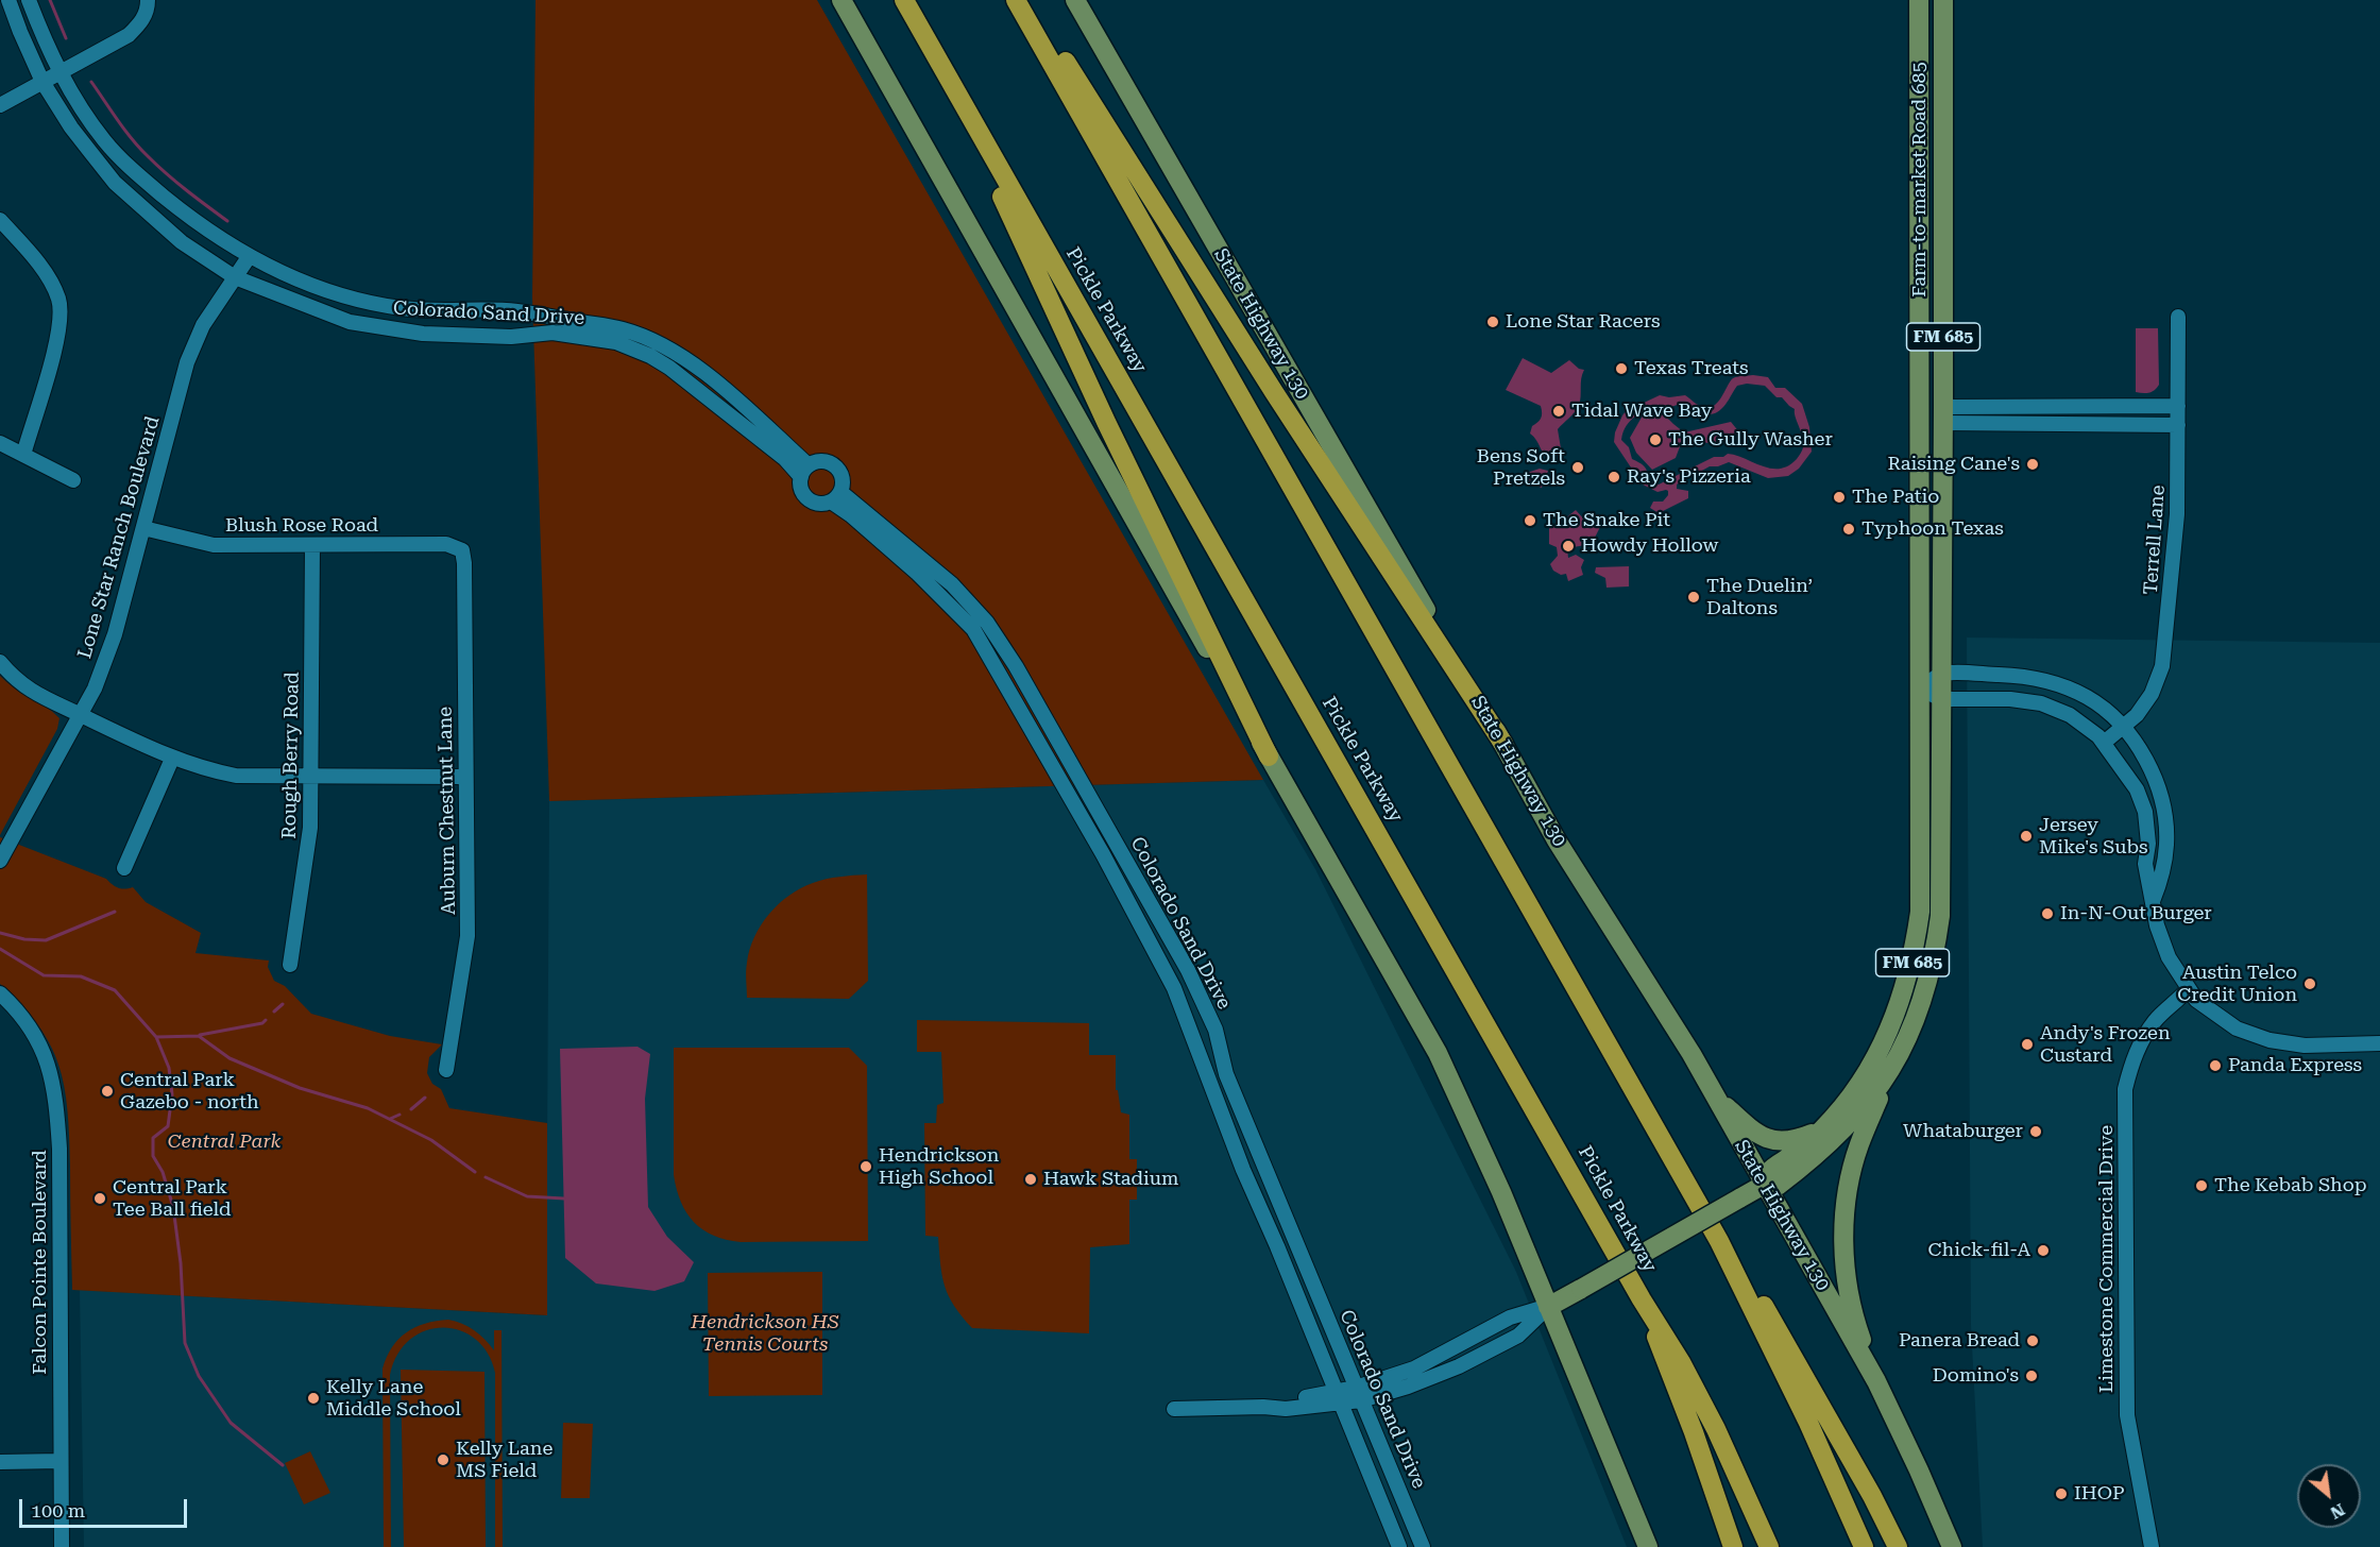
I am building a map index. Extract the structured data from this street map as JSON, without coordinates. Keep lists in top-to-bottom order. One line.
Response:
{"streets":{"highway":["Pickle Parkway"],"main road":["Farm-to-market Road 685","State Highway 130","FM 685"],"street":["Colorado Sand Drive","Blush Rose Road","Lone Star Ranch Boulevard","Terrell Lane","Rough Berry Road","Auburn Chestnut Lane","Limestone Commercial Drive","Falcon Pointe Boulevard"]},"crossings":[["Farm-to-market Road 685","FM 685"],["Colorado Sand Drive","Lone Star Ranch Boulevard"],["State Highway 130","FM 685"],["Blush Rose Road","Lone Star Ranch Boulevard"],["Blush Rose Road","Rough Berry Road"],["Blush Rose Road","Auburn Chestnut Lane"]],"parks":["Central Park","Hendrickson HS Tennis Courts"],"places":["Lone Star Racers","Texas Treats","Tidal Wave Bay","The Gully Washer","Raising Cane's","Bens Soft Pretzels","Ray's Pizzeria","The Patio","The Snake Pit","Typhoon Texas","Howdy Hollow","The Duelin’ Daltons","Jersey Mike's Subs","In-N-Out Burger","Austin Telco Credit Union","Andy's Frozen Custard","Panda Express","Central Park Gazebo - north","Whataburger","Hendrickson High School","Hawk Stadium","The Kebab Shop","Central Park Tee Ball field","Chick-fil-A","Panera Bread","Domino's","Kelly Lane Middle School","Kelly Lane MS Field","IHOP"],"scale_bar":"100 m","north":"bottom right"}
